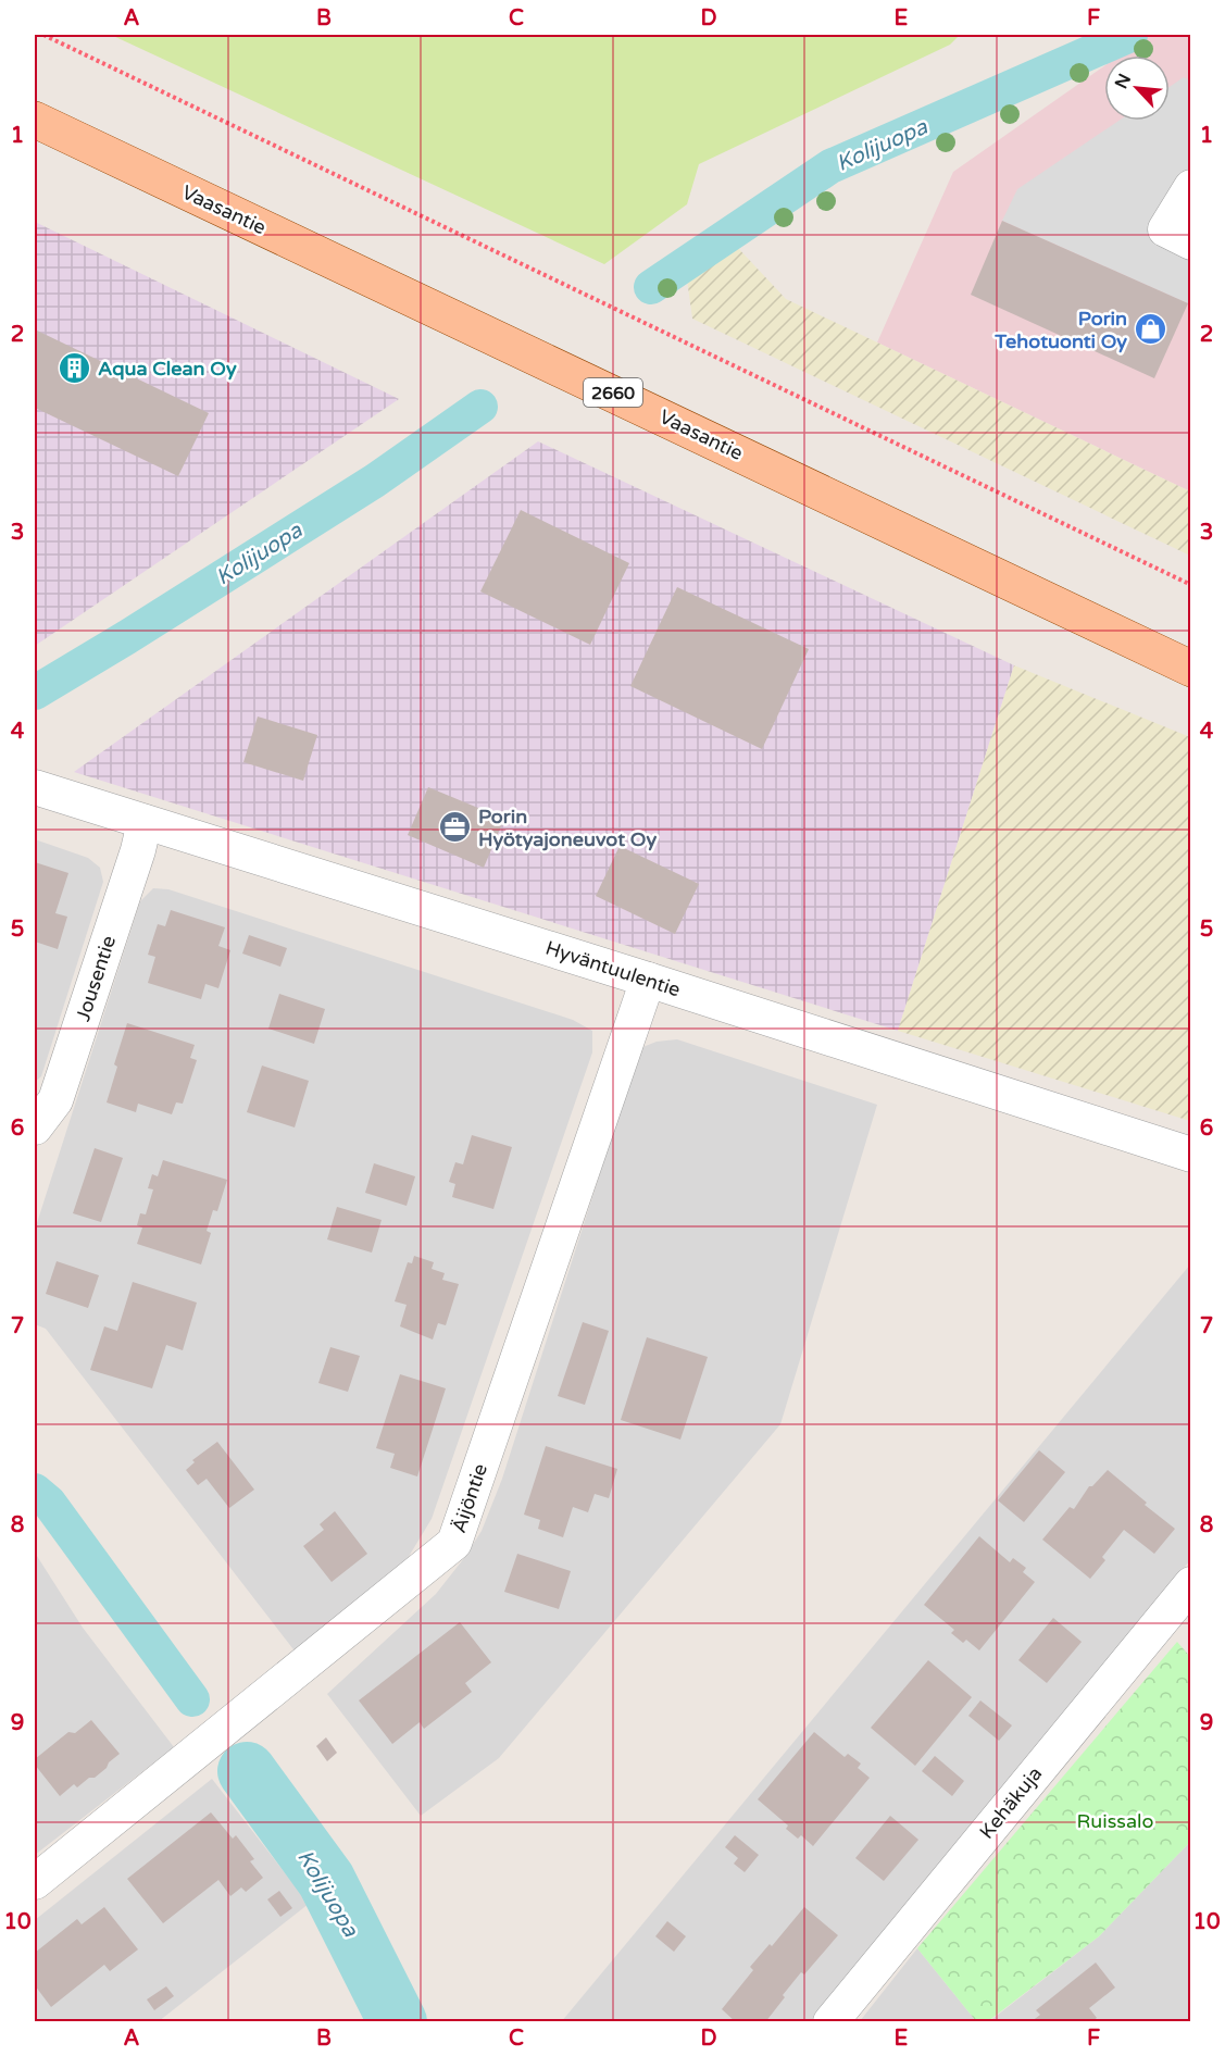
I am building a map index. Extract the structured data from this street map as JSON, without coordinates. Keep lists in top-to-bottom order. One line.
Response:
{"streets":{"main road":["Vaasantie","2660"],"street":["Hyväntuulentie","Jousentie","Äijöntie","Kehäkuja"]},"crossings":[["Hyväntuulentie","Jousentie"],["Hyväntuulentie","Äijöntie"]],"water":["Kolijuopa"],"parks":["Ruissalo"],"places":{"shop":["Porin Tehotuonti Oy"],"building":["Aqua Clean Oy"],"office":["Porin Hyötyajoneuvot Oy"]},"north":"top left","grid":{"columns":["A","B","C","D","E","F"],"rows":["1","2","3","4","5","6","7","8","9","10"]}}
